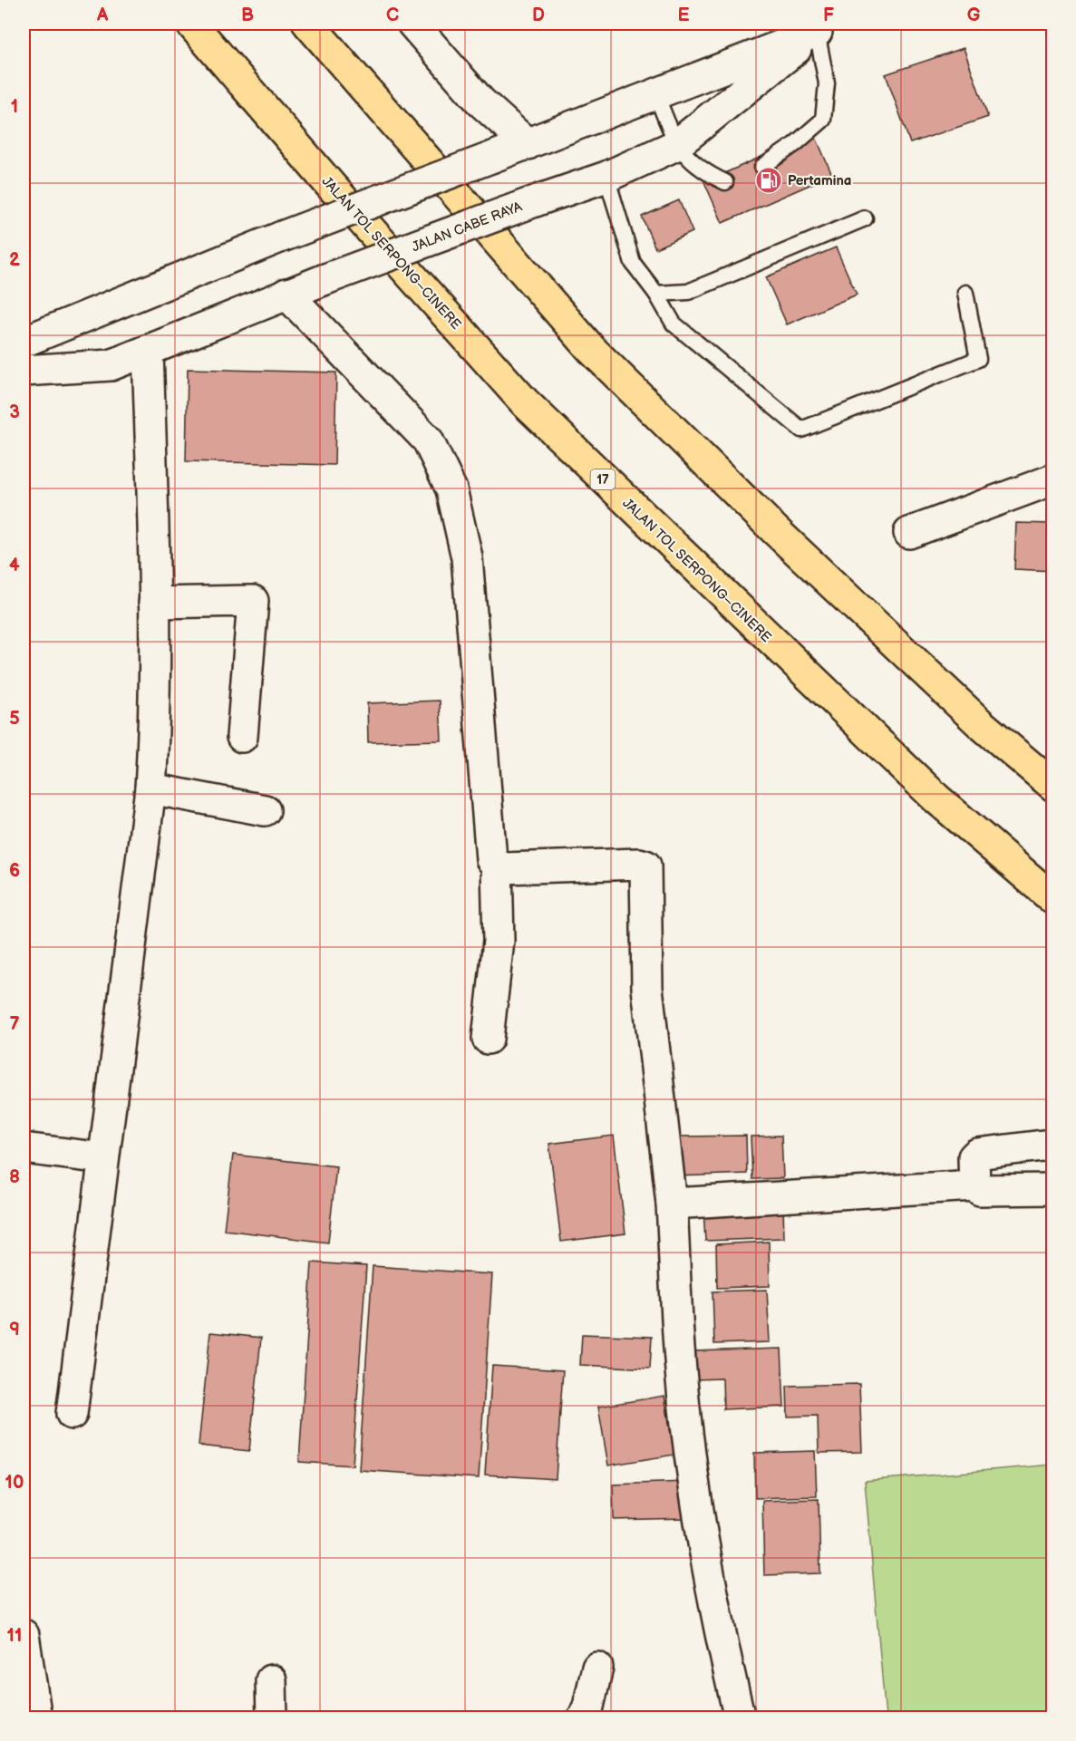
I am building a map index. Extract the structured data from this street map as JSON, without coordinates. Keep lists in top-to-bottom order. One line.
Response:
{"streets":{"highway":["JALAN TOL SERPONG–CINERE","17"],"street":["JALAN CABE RAYA"]},"places":{"fuel station":["Pertamina"]},"grid":{"columns":["A","B","C","D","E","F","G"],"rows":["1","2","3","4","5","6","7","8","9","10","11"]}}
